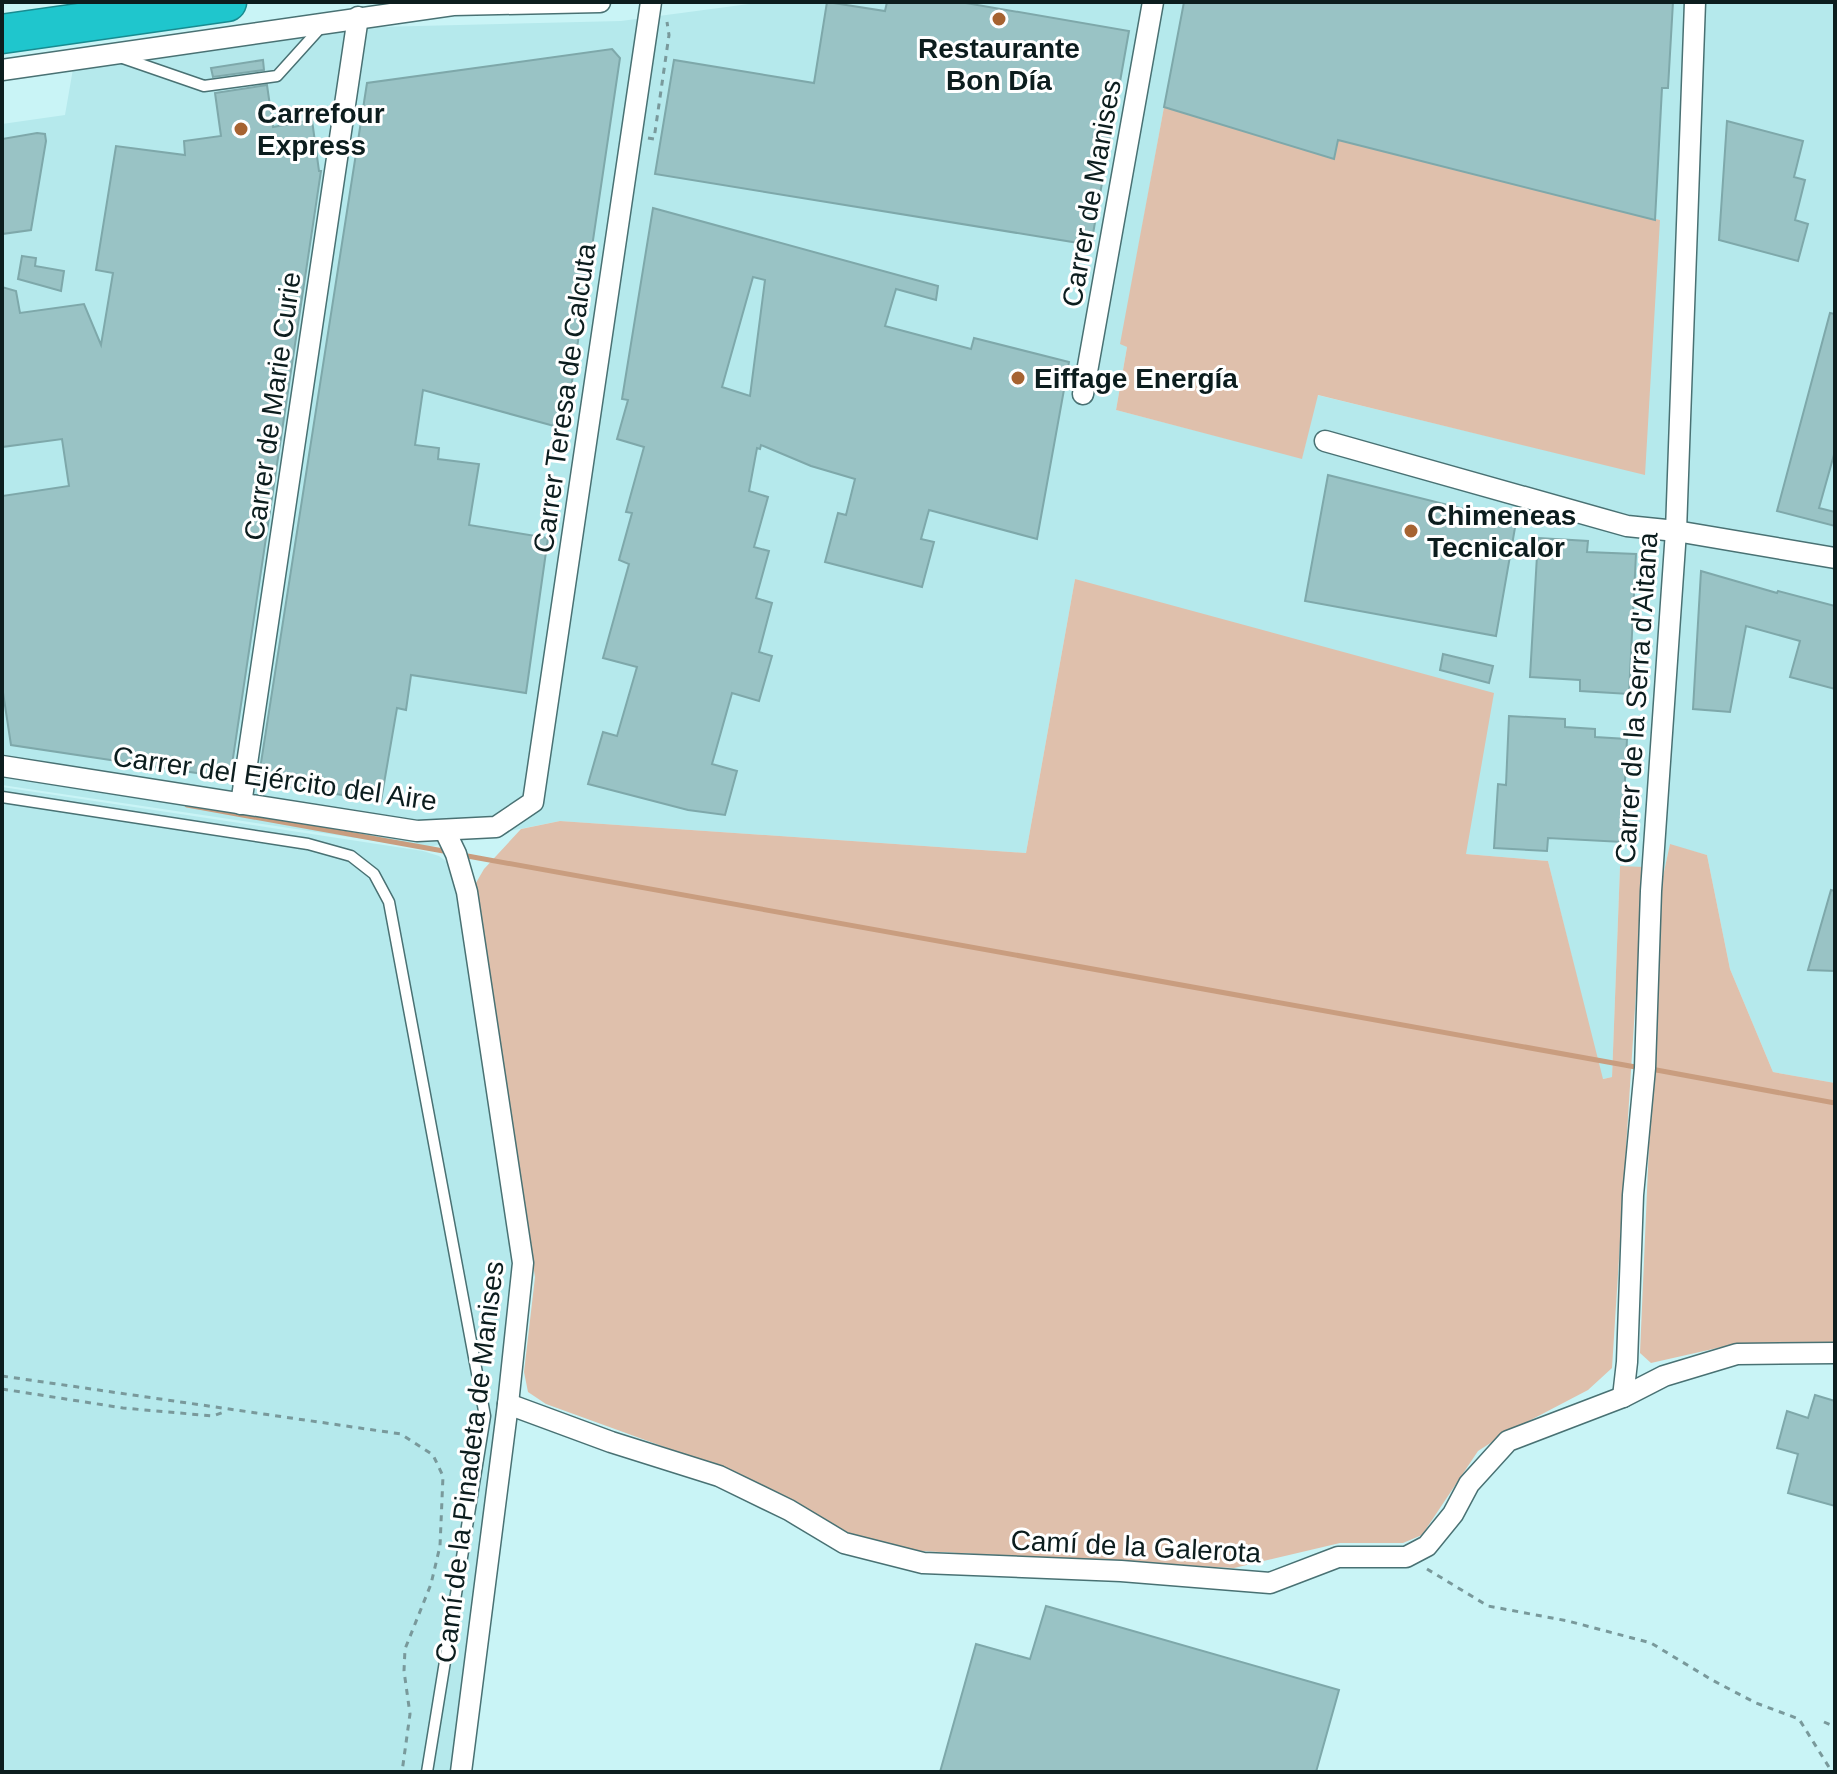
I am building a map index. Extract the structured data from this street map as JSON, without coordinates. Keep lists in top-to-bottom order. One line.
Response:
{"streets":{"street":["Carrer de Manises","Carrer Teresa de Calcuta","Carrer de Marie Curie","Carrer de la Serra d'Aitana","Carrer del Ejército del Aire","Camí de la Pinadeta de Manises","Camí de la Galerota"]},"crossings":[["Carrer Teresa de Calcuta","Carrer del Ejército del Aire"],["Carrer de Marie Curie","Carrer del Ejército del Aire"],["Carrer del Ejército del Aire","Camí de la Pinadeta de Manises"],["Camí de la Pinadeta de Manises","Camí de la Galerota"]],"places":["Restaurante Bon Día","Carrefour Express","Eiffage Energía","Chimeneas Tecnicalor"]}
